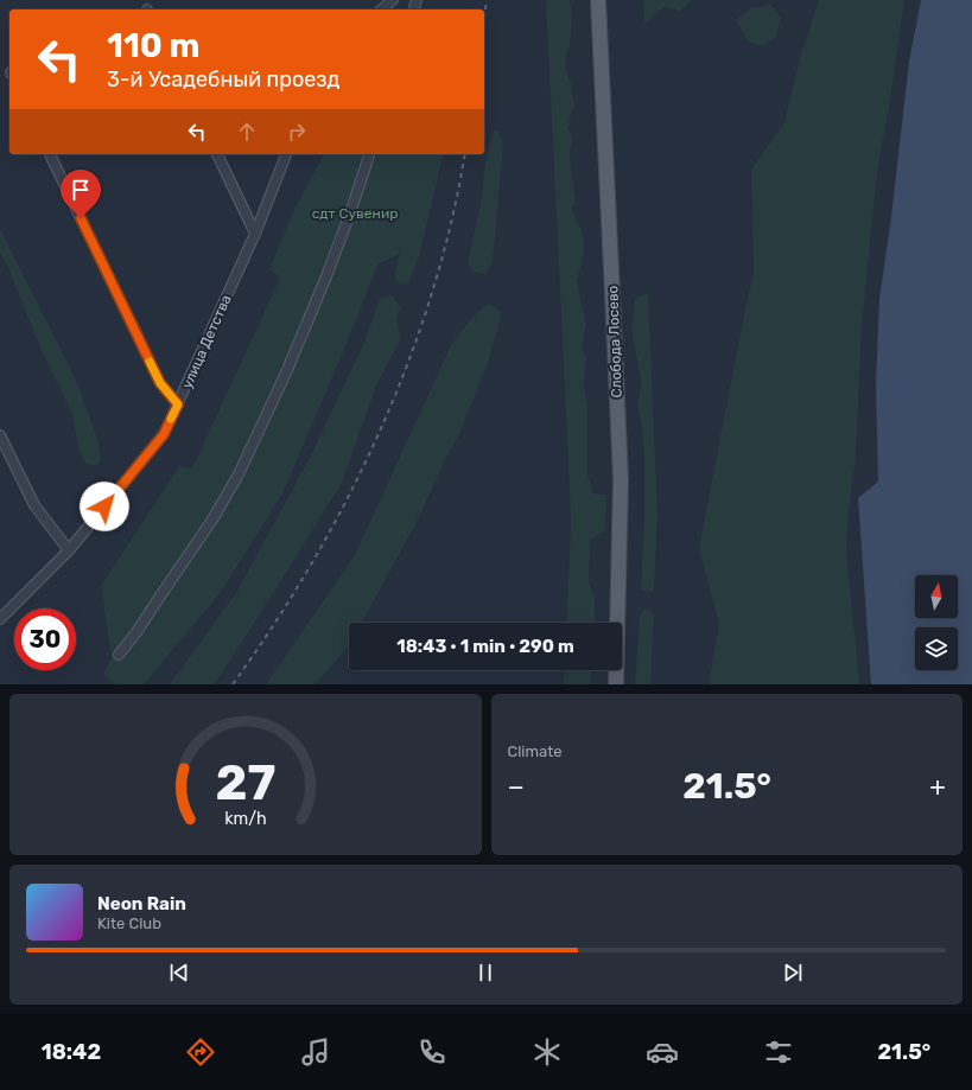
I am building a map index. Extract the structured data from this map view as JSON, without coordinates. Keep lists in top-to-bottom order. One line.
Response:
{"streets":{"main road":["Слобода Лосево"],"street":["улица Детства"]},"parks":["сдт Сувенир"],"north":"top","page":{"turn":["110 m","3-й Усадебный проезд"],"limit":"30","trip":"18:43 · 1 min · 290 m","tile":"Climate","heat":["−","21.5°","+"],"song":["Neon Rain","Kite Club"],"tabs":["18:42","21.5°"],"gauge":["27","km/h"]}}
